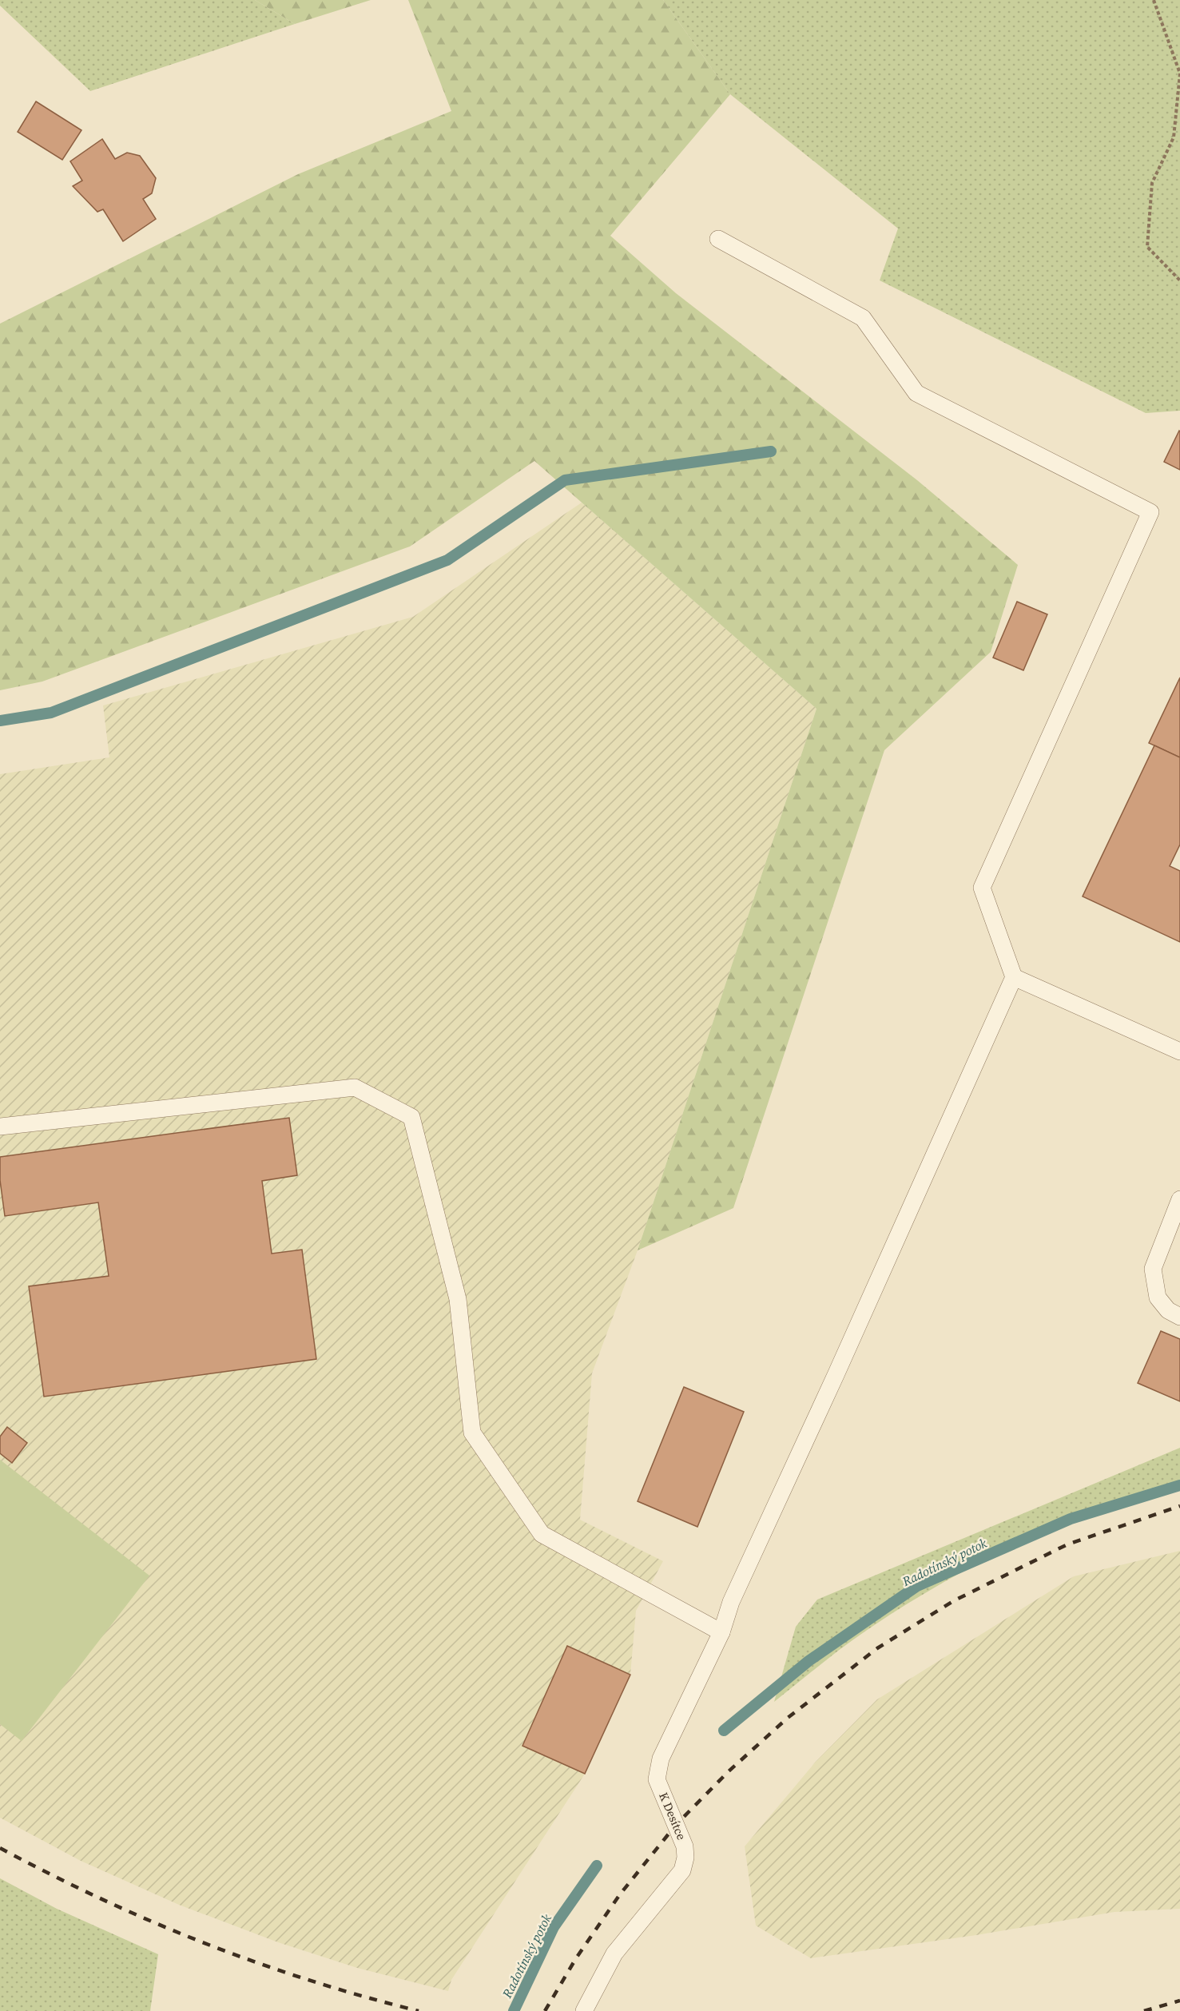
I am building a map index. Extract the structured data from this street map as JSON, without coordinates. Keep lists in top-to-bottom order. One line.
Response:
{"streets":{"lane":["K Desítce"]},"water":["Radotínský potok"]}
